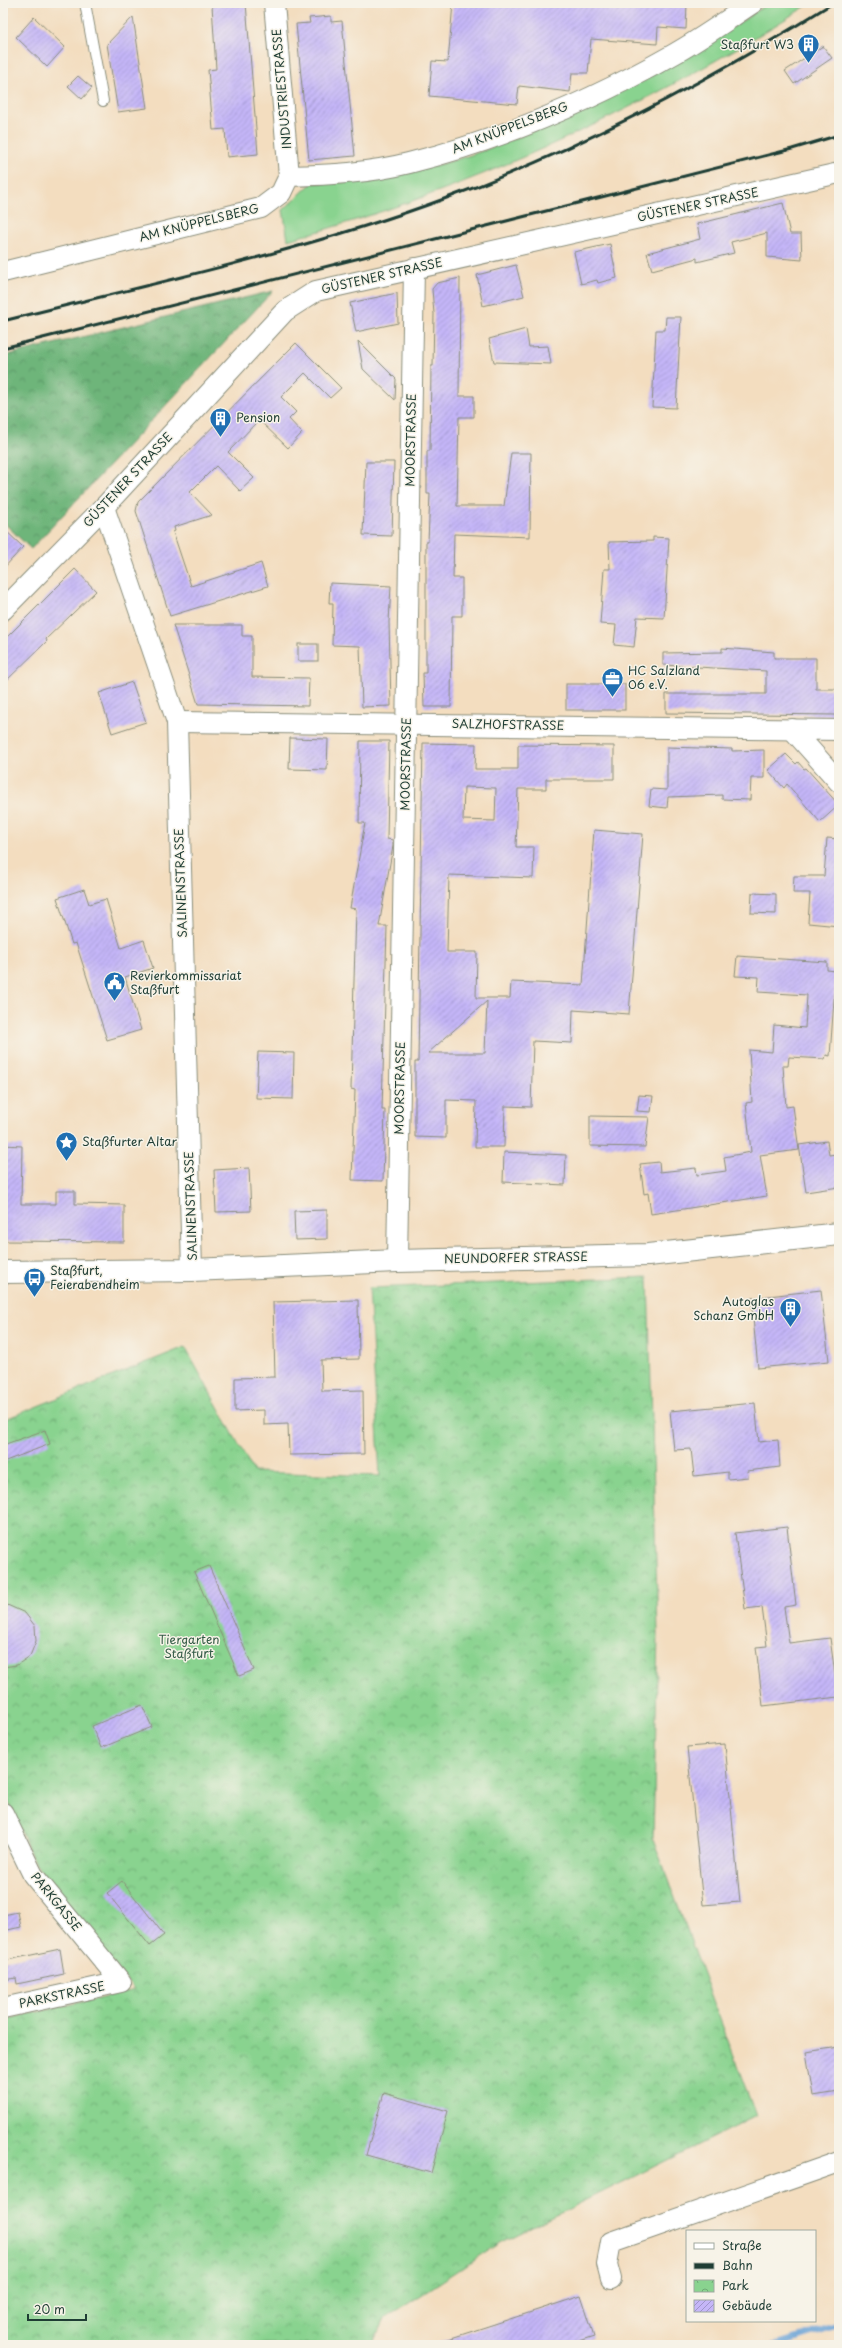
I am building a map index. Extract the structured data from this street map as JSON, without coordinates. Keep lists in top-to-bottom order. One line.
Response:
{"streets":{"main road":["NEUNDORFER STRASSE"],"street":["INDUSTRIESTRASSE","AM KNÜPPELSBERG","GÜSTENER STRASSE","MOORSTRASSE","SALZHOFSTRASSE","SALINENSTRASSE","PARKGASSE","PARKSTRASSE"]},"crossings":[["INDUSTRIESTRASSE","AM KNÜPPELSBERG"],["GÜSTENER STRASSE","MOORSTRASSE"],["GÜSTENER STRASSE","SALINENSTRASSE"],["MOORSTRASSE","SALZHOFSTRASSE"],["MOORSTRASSE","NEUNDORFER STRASSE"],["SALZHOFSTRASSE","SALINENSTRASSE"],["SALINENSTRASSE","NEUNDORFER STRASSE"],["PARKGASSE","PARKSTRASSE"]],"parks":["Tiergarten Staßfurt"],"places":{"building":["Staßfurt W3","Pension","Autoglas Schanz GmbH"],"office":["HC Salzland 06 e.V."],"public building":["Revierkommissariat Staßfurt"],"place":["Staßfurter Altar"],"bus stop":["Staßfurt, Feierabendheim"]},"legend":["Straße","Bahn","Park","Gebäude"],"scale_bar":"20 m"}
